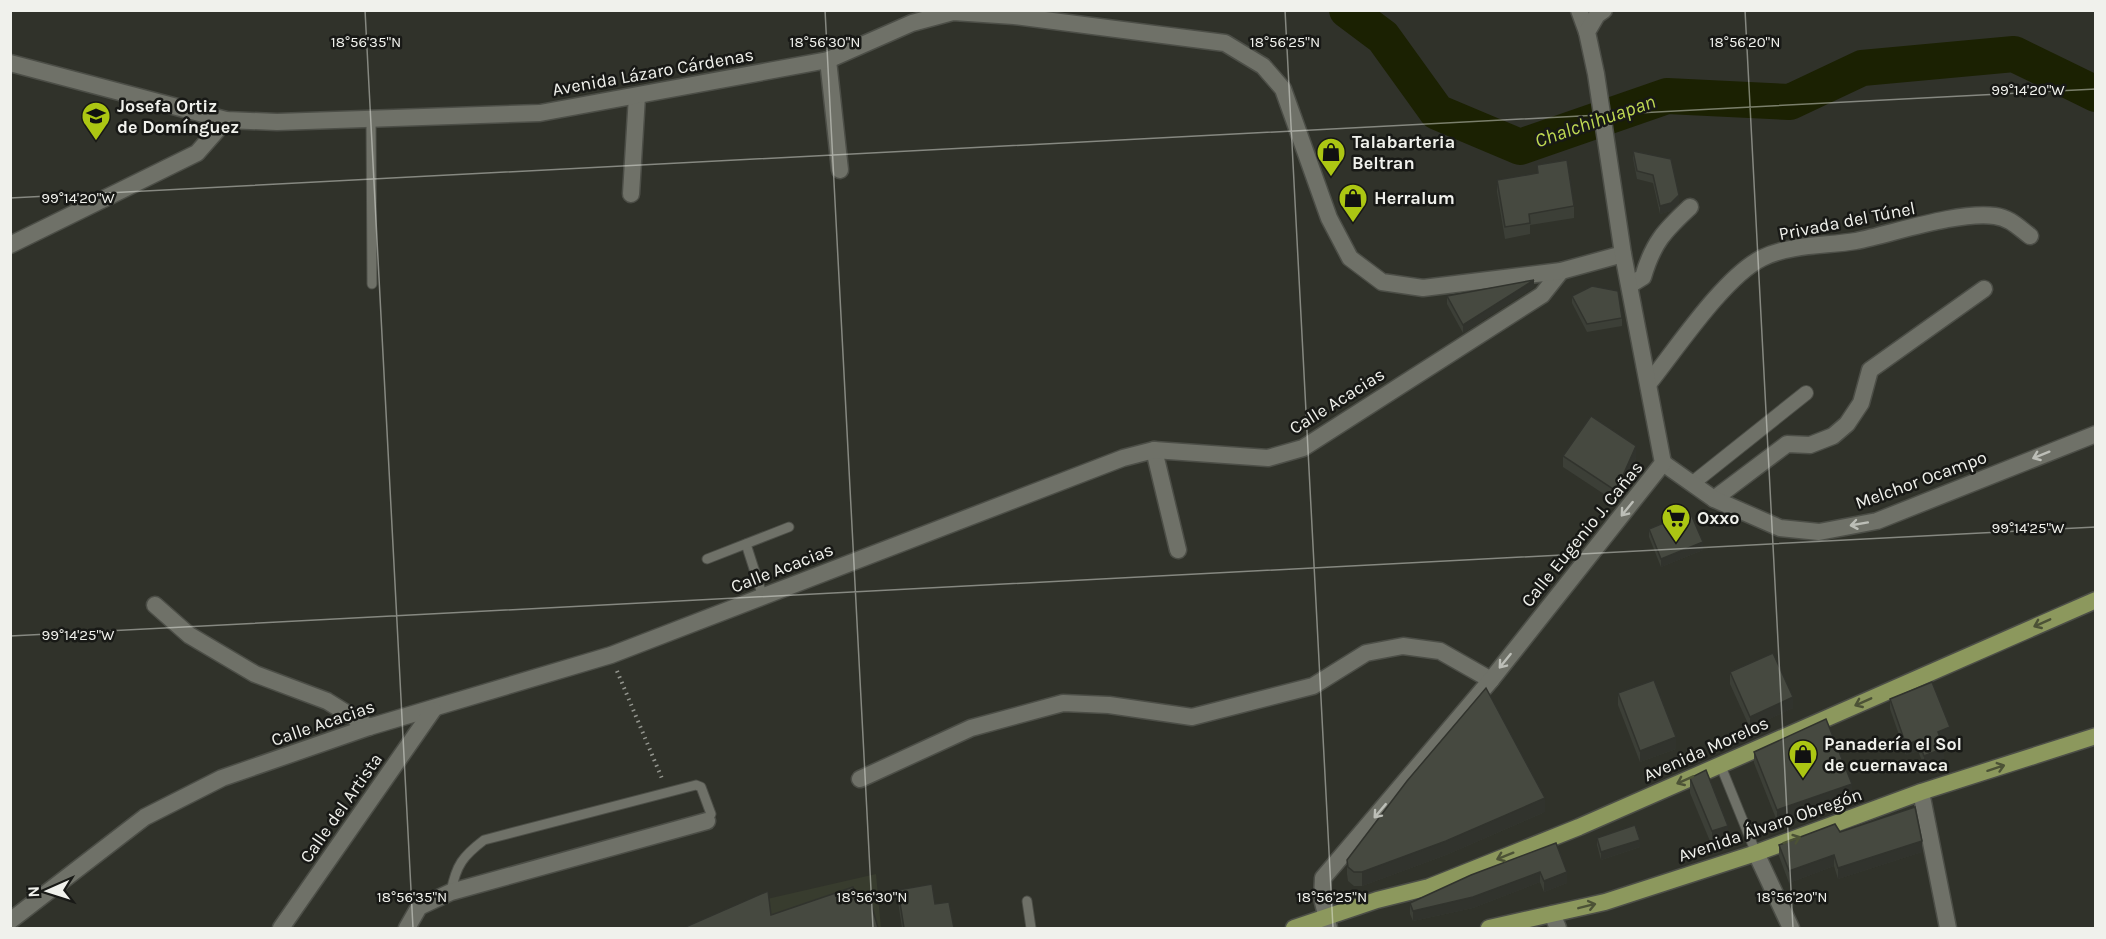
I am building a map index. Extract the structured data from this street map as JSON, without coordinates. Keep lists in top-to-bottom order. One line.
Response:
{"streets":{"main road":["Avenida Morelos","Avenida Álvaro Obregón"],"street":["Avenida Lázaro Cárdenas","Privada del Túnel","Calle Acacias","Melchor Ocampo","Calle Eugenio J. Cañas","Calle del Artista"]},"crossings":[["Avenida Lázaro Cárdenas","Calle Acacias"],["Avenida Lázaro Cárdenas","Calle Eugenio J. Cañas"],["Privada del Túnel","Calle Eugenio J. Cañas"],["Calle Acacias","Calle del Artista"],["Melchor Ocampo","Calle Eugenio J. Cañas"],["Calle Eugenio J. Cañas","Avenida Morelos"]],"one_way":["Melchor Ocampo","Calle Eugenio J. Cañas","Avenida Morelos","Avenida Álvaro Obregón"],"water":["Chalchihuapan"],"places":{"school or university":["Josefa Ortiz de Domínguez"],"shop":["Talabarteria Beltran","Herralum","Panadería el Sol de cuernavaca"],"supermarket":["Oxxo"]},"north":"left","coordinates":["18°56'35\"N","18°56'30\"N","18°56'25\"N","18°56'20\"N","99°14'20\"W","99°14'25\"W"]}
